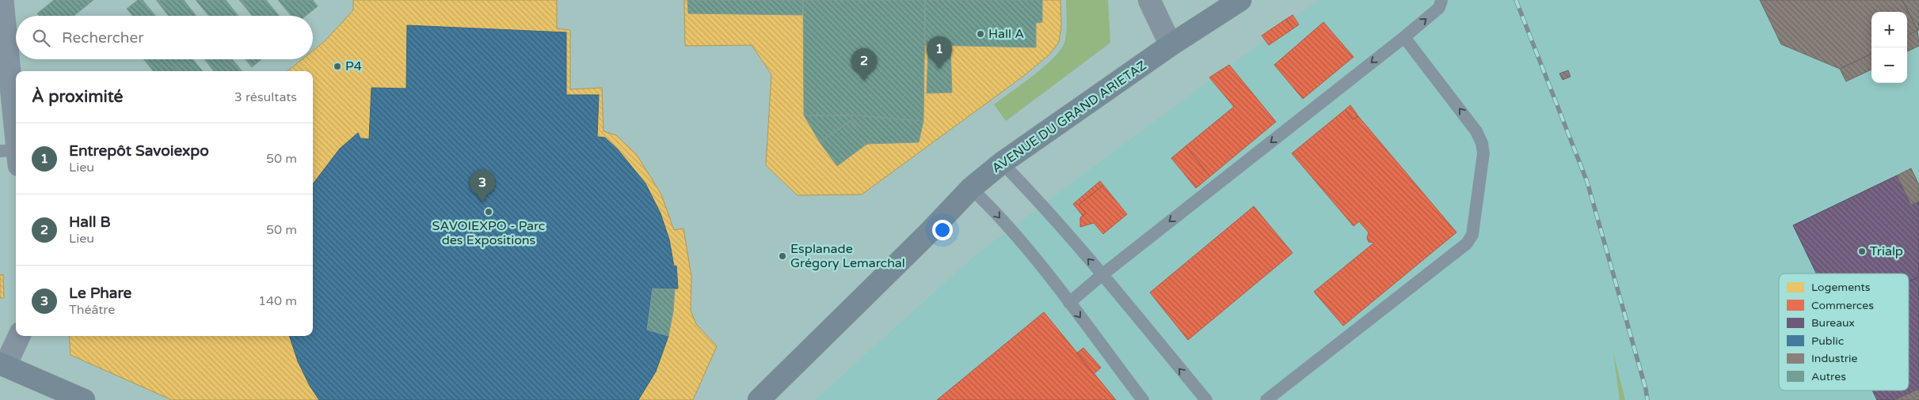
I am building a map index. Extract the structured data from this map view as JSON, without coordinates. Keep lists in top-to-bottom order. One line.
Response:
{"streets":{"main road":["AVENUE DU GRAND ARIETAZ"]},"places":["Hall A","P4","SAVOIEXPO - Parc des Expositions","Trialp","Esplanade Grégory Lemarchal"],"legend":["Logements","Commerces","Bureaux","Public","Industrie","Autres"],"page":{"map_buttons":["+","−"],"search":"Rechercher","pins":["1","2","3"],"heading":["À proximité","3 résultats"],"list":[{"mark":"1","name":"Entrepôt Savoiexpo","note":"Lieu","value":"50 m"},{"mark":"2","name":"Hall B","note":"Lieu","value":"50 m"},{"mark":"3","name":"Le Phare","note":"Théâtre","value":"140 m"}]}}
